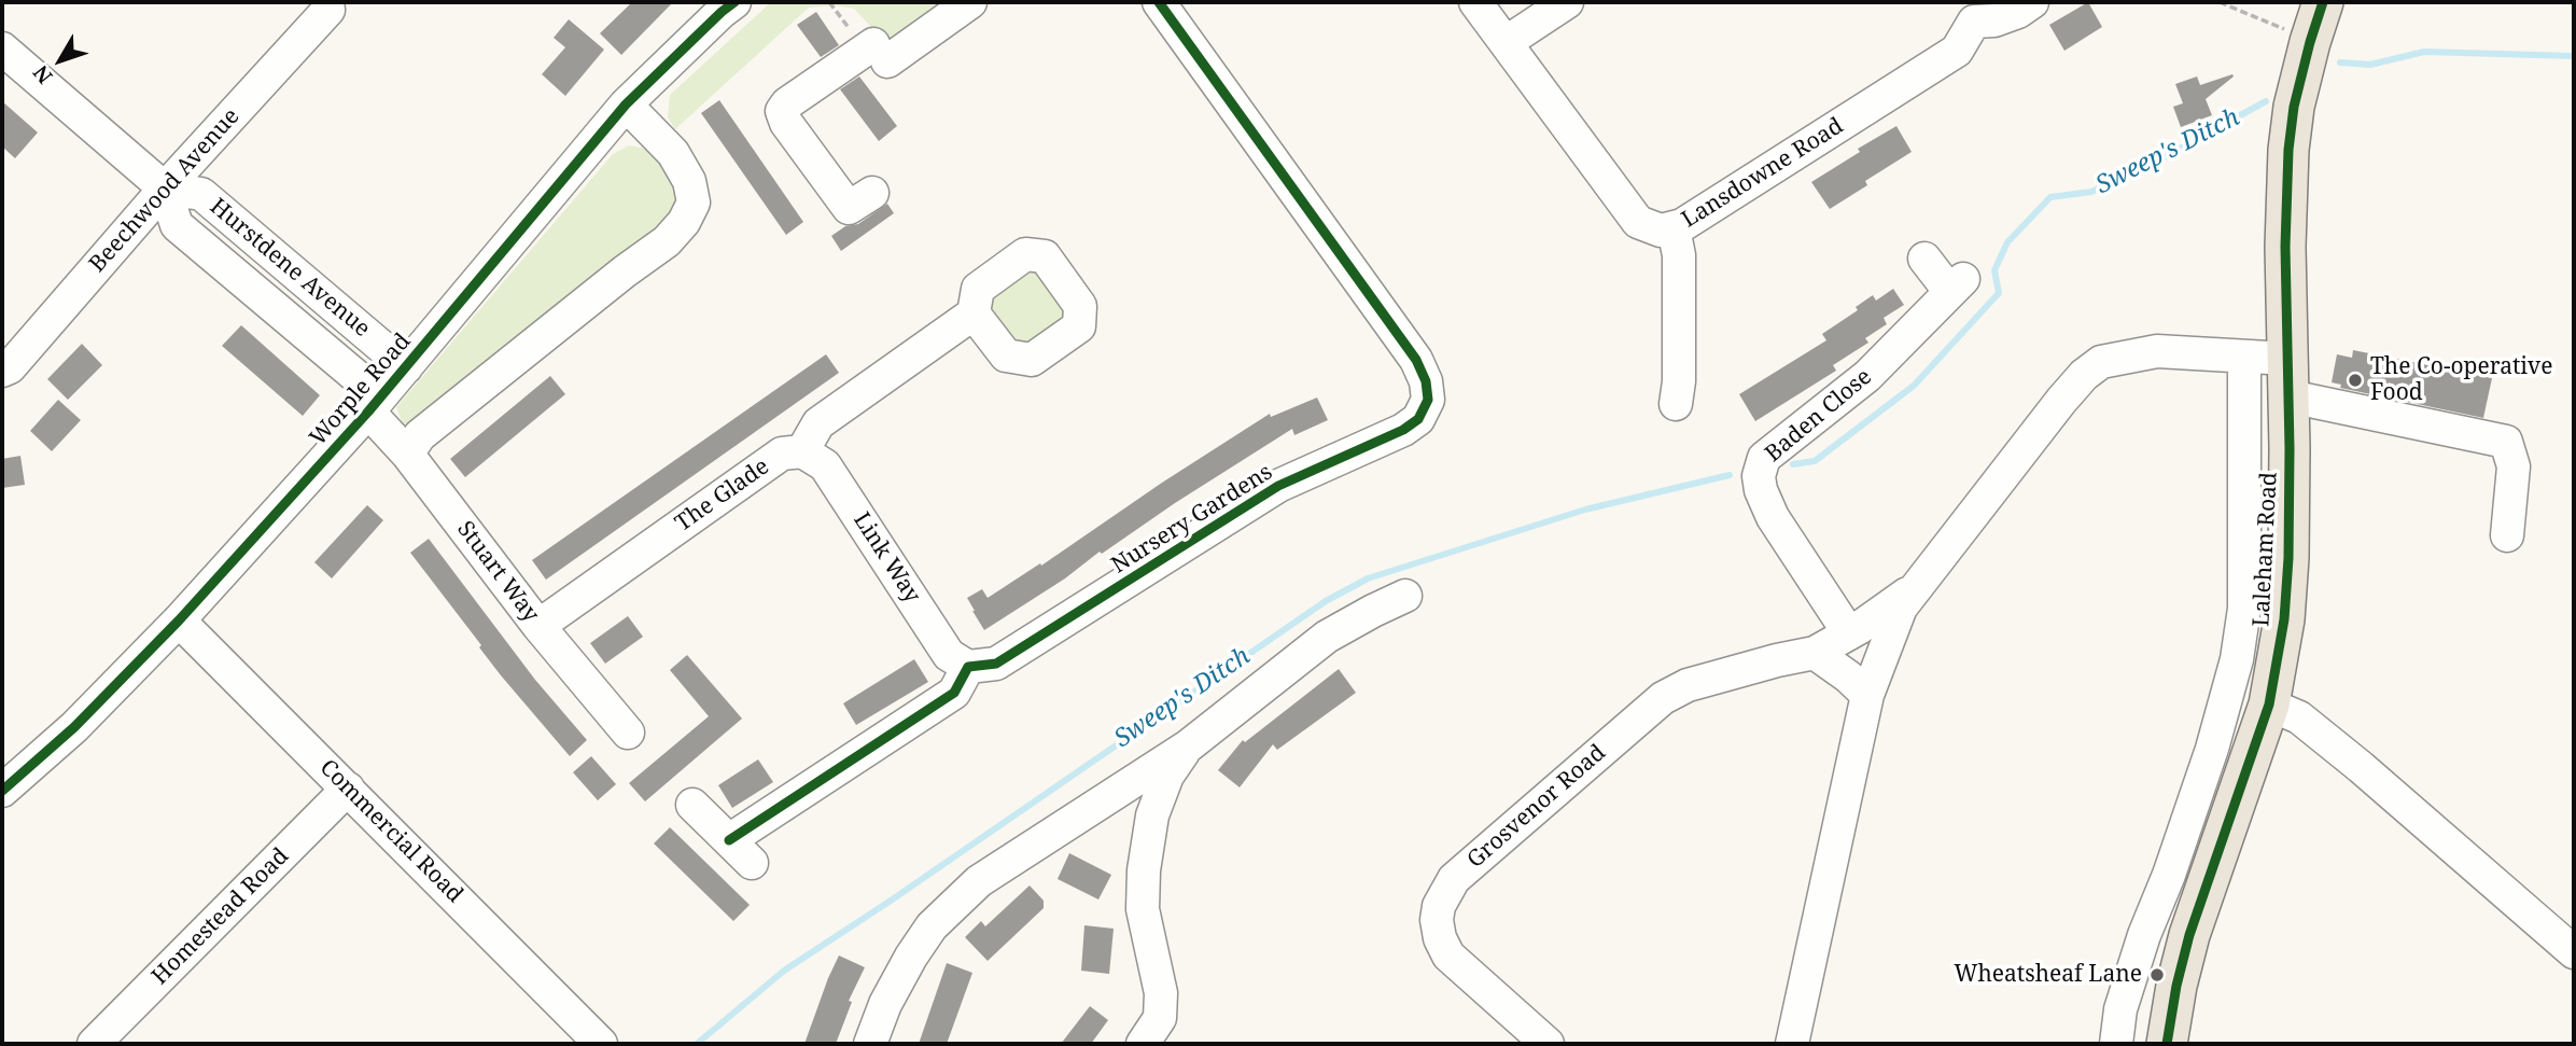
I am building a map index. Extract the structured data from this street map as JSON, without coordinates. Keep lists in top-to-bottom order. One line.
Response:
{"streets":{"main road":["Laleham Road"],"street":["Lansdowne Road","Beechwood Avenue","Hurstdene Avenue","Worple Road","Baden Close","The Glade","Nursery Gardens","Link Way","Stuart Way","Grosvenor Road","Commercial Road","Homestead Road"]},"crossings":[["Beechwood Avenue","Hurstdene Avenue"],["Hurstdene Avenue","Worple Road"],["Hurstdene Avenue","Stuart Way"],["Worple Road","Stuart Way"],["Worple Road","Commercial Road"],["Baden Close","Grosvenor Road"],["The Glade","Link Way"],["The Glade","Stuart Way"],["Nursery Gardens","Link Way"],["Laleham Road","Grosvenor Road"],["Commercial Road","Homestead Road"]],"water":["Sweep's Ditch"],"places":["The Co-operative Food","Wheatsheaf Lane"],"north":"bottom left"}
